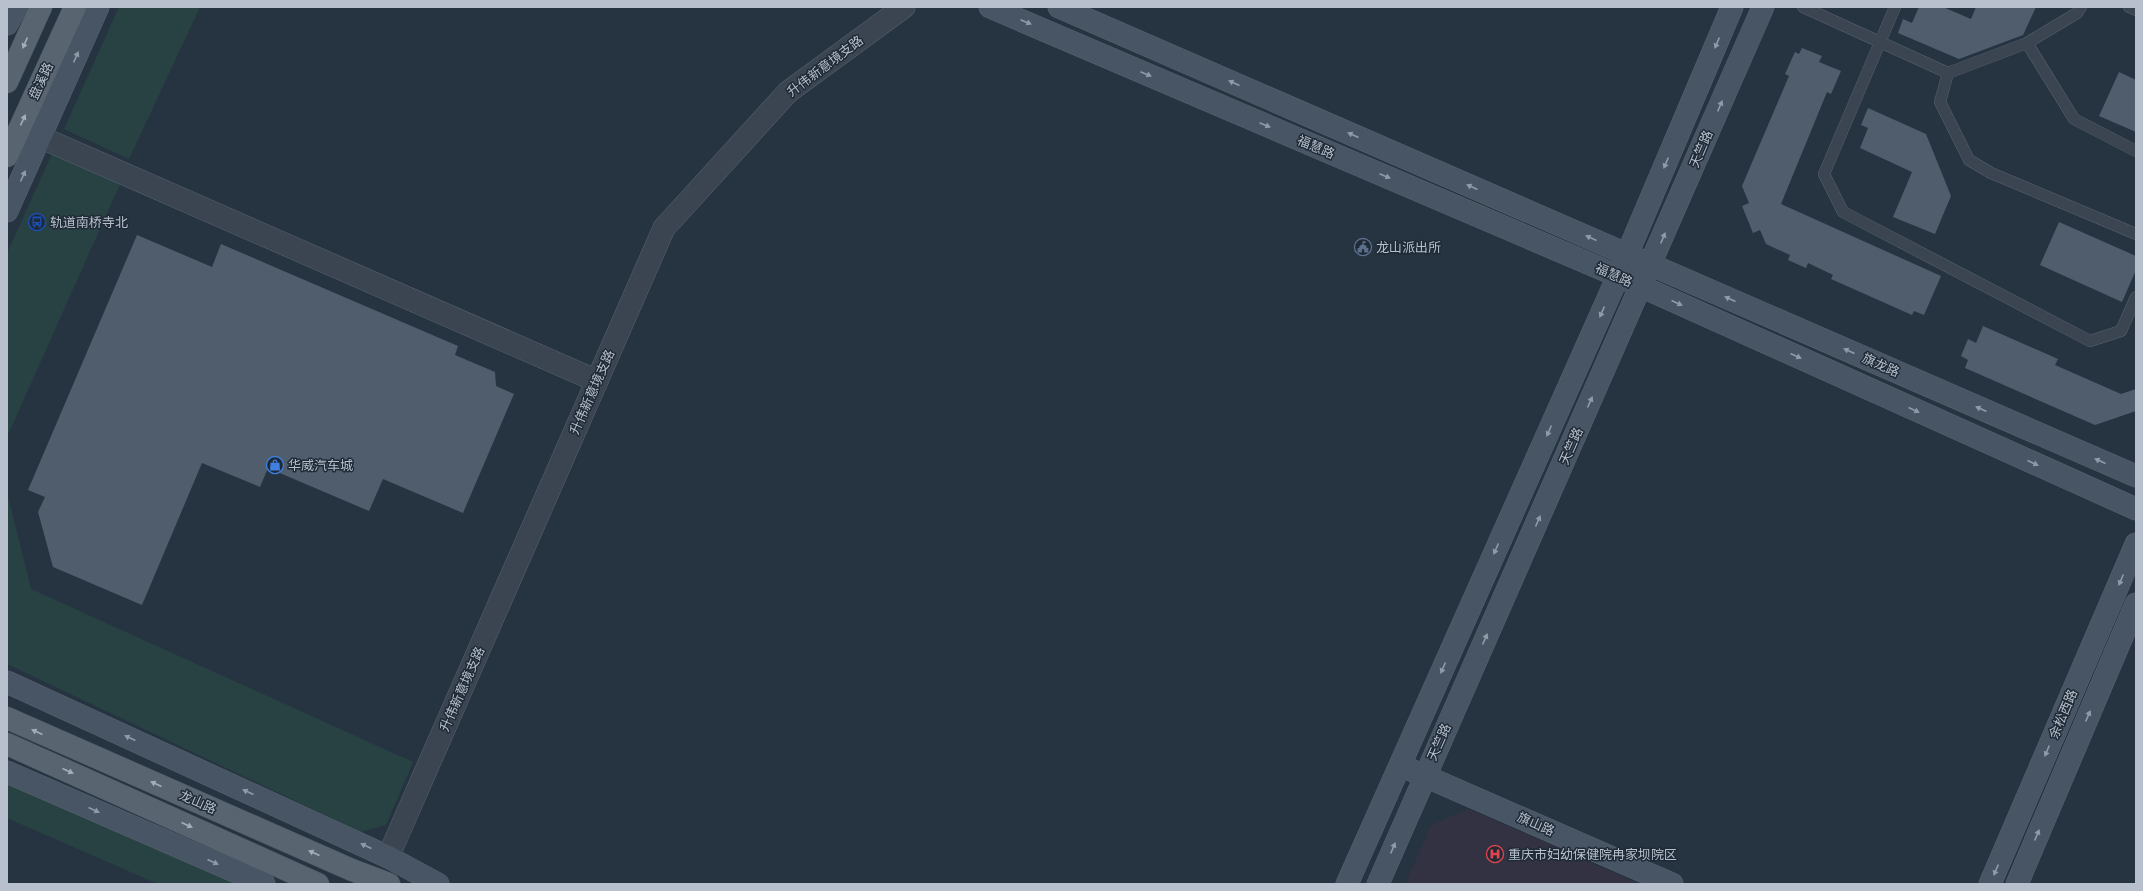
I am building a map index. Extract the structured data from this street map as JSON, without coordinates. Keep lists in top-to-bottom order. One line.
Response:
{"streets":{"main road":["盘溪路","福慧路","天竺路","旗龙路","余松西路","龙山路","旗山路"],"street":["升伟新意境支路"]},"crossings":[["福慧路","天竺路"],["福慧路","旗龙路"],["天竺路","旗龙路"],["天竺路","旗山路"]],"one_way":["旗龙路"],"places":{"bus stop":["轨道南桥寺北"],"public building":["龙山派出所"],"shop":["华威汽车城"],"hospital":["重庆市妇幼保健院冉家坝院区"]}}
